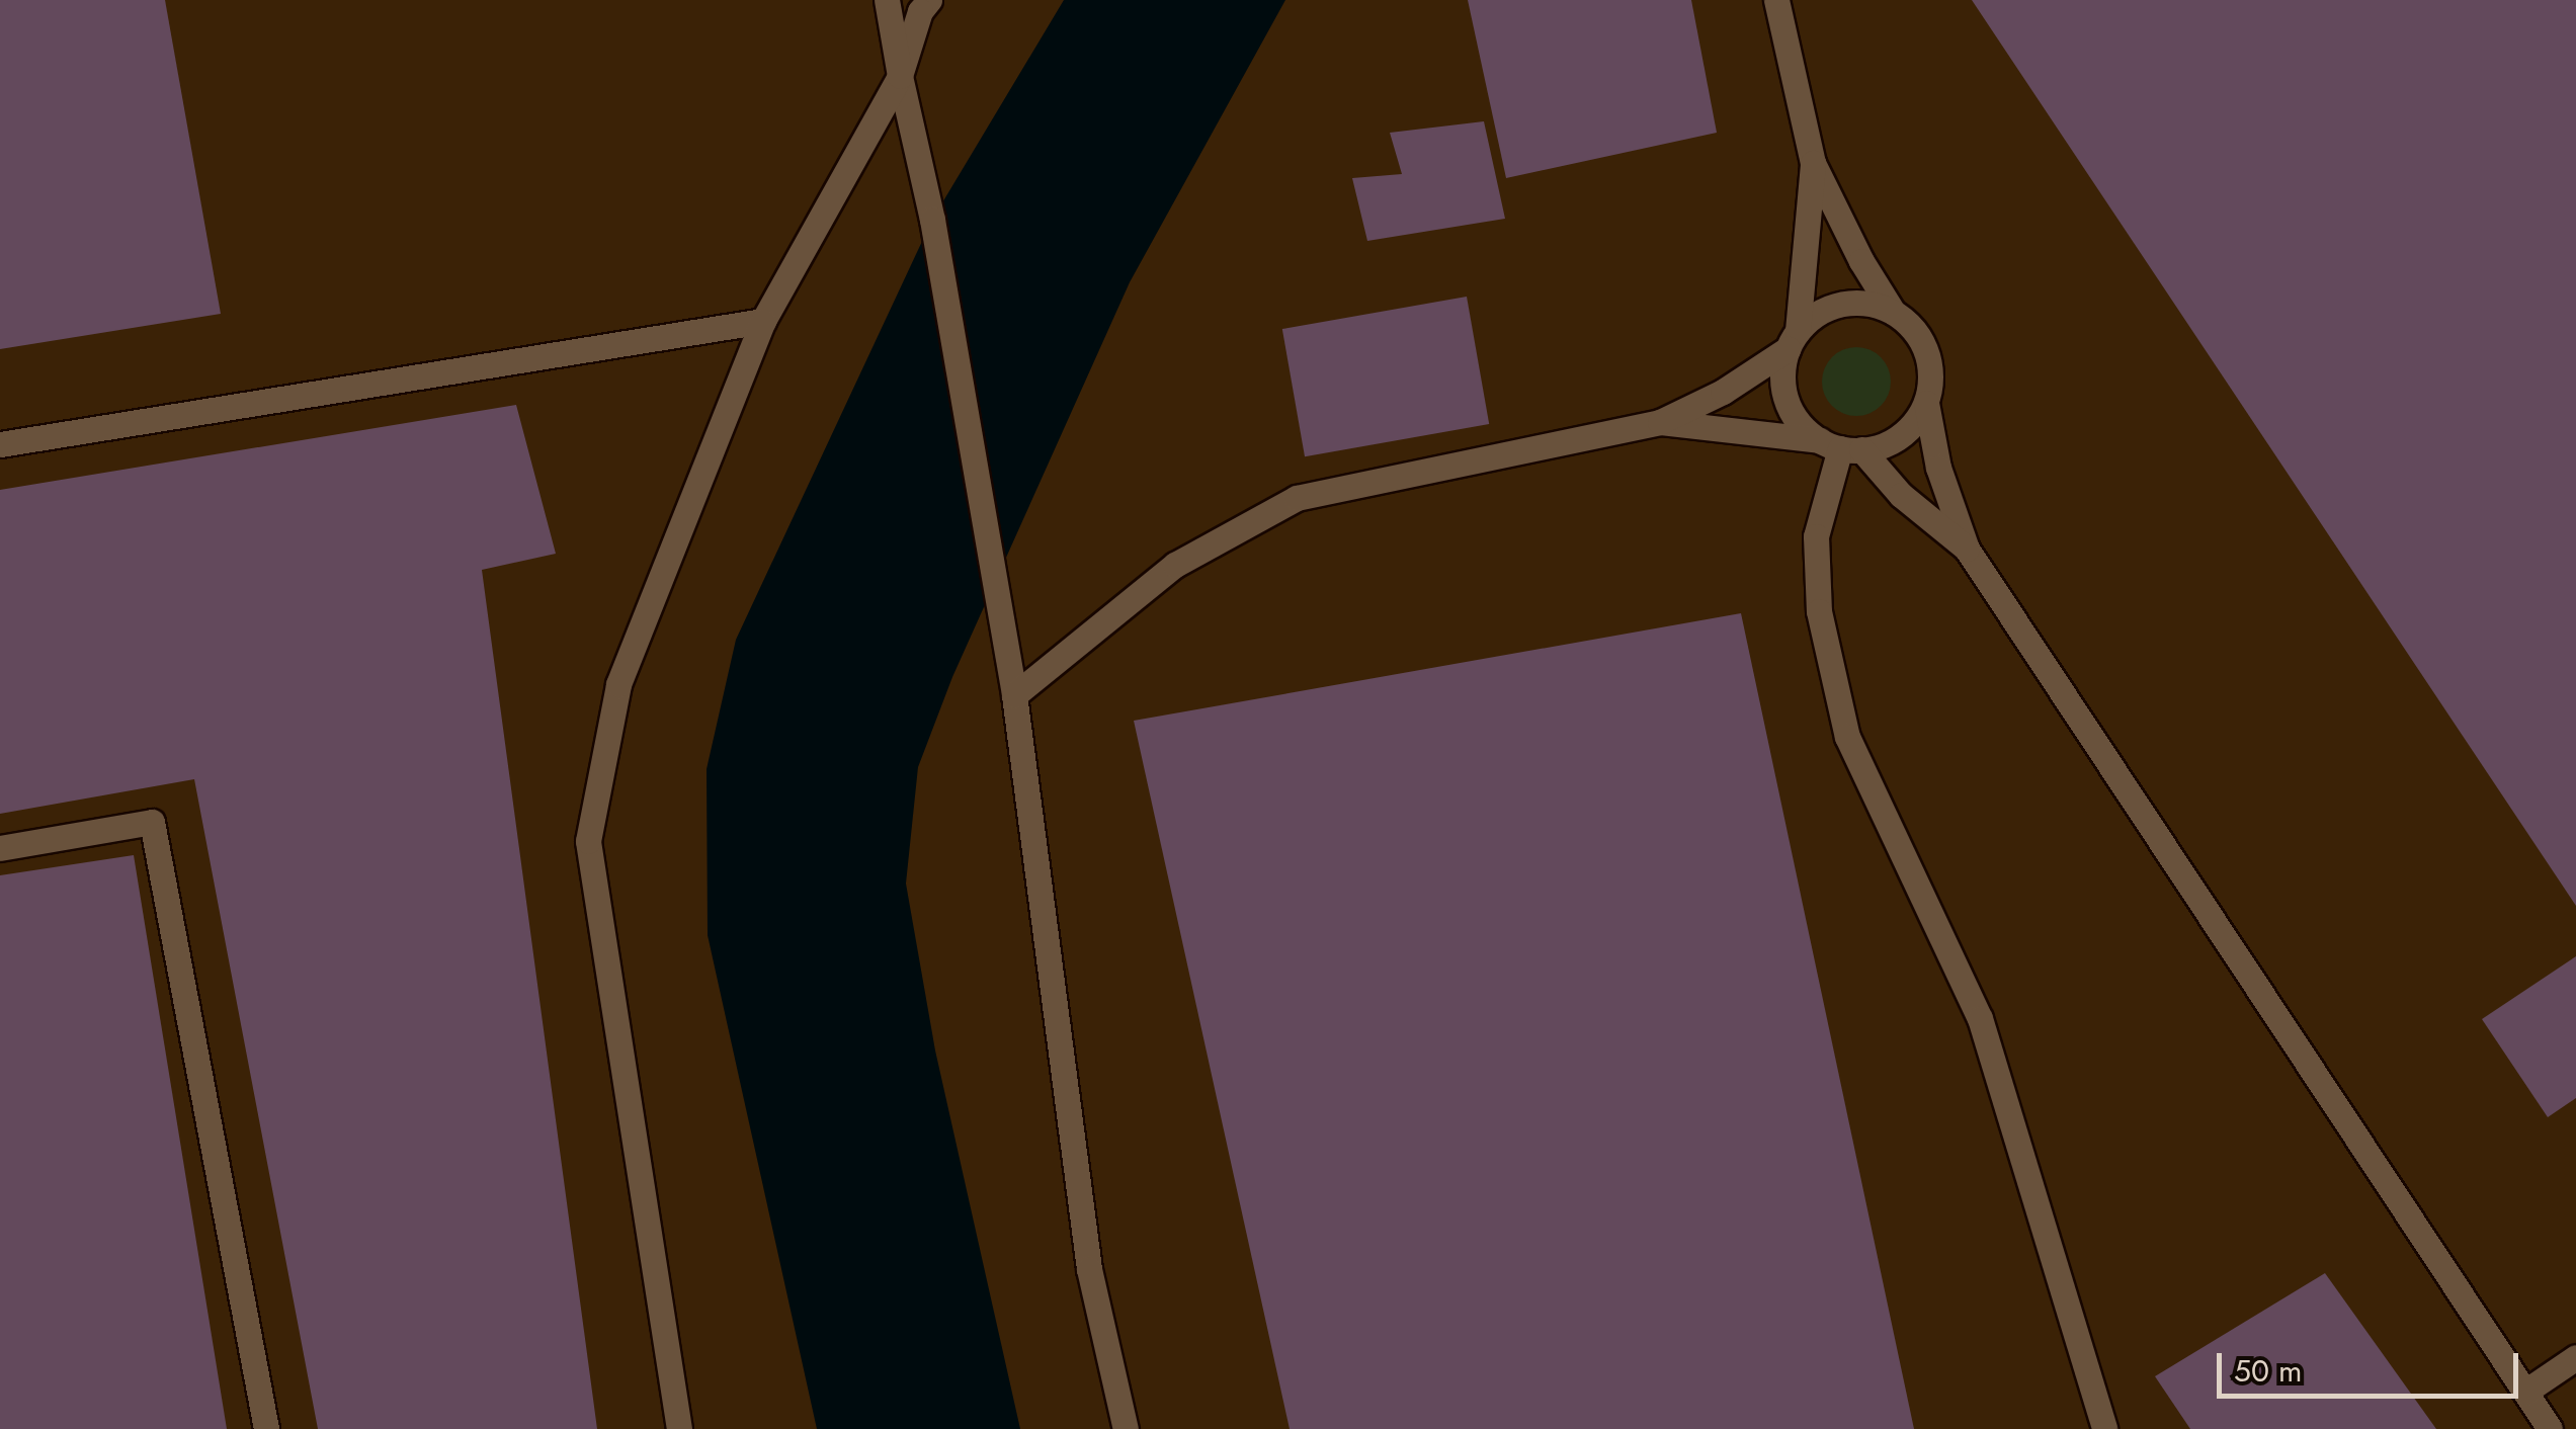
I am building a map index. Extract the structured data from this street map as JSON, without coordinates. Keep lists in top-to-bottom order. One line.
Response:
{"scale_bar":"50 m"}
